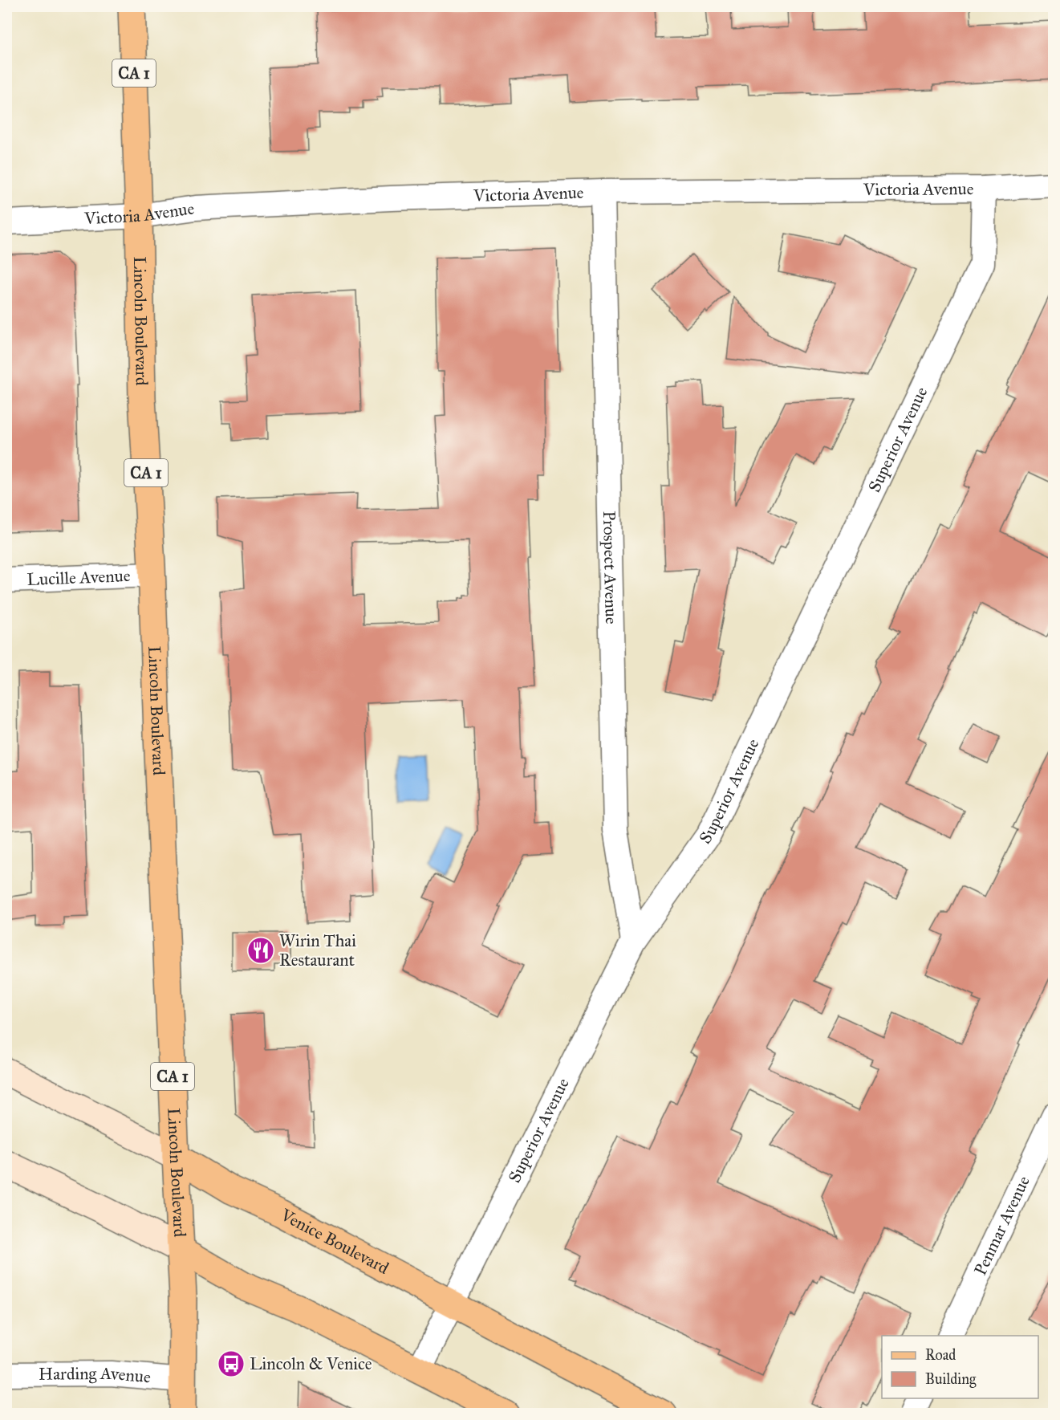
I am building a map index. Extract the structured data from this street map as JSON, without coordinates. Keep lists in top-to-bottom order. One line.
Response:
{"streets":{"main road":["CA 1","Lincoln Boulevard","Venice Boulevard"],"street":["Victoria Avenue","Superior Avenue","Prospect Avenue","Lucille Avenue","Penmar Avenue","Harding Avenue"]},"crossings":[["Victoria Avenue","Lincoln Boulevard"],["Victoria Avenue","Superior Avenue"],["Victoria Avenue","Prospect Avenue"],["Lincoln Boulevard","Lucille Avenue"],["Lincoln Boulevard","Venice Boulevard"],["Lincoln Boulevard","Harding Avenue"],["Superior Avenue","Prospect Avenue"],["Superior Avenue","Venice Boulevard"]],"places":{"restaurant":["Wirin Thai Restaurant"],"bus stop":["Lincoln & Venice"]},"legend":["Road","Building"]}
